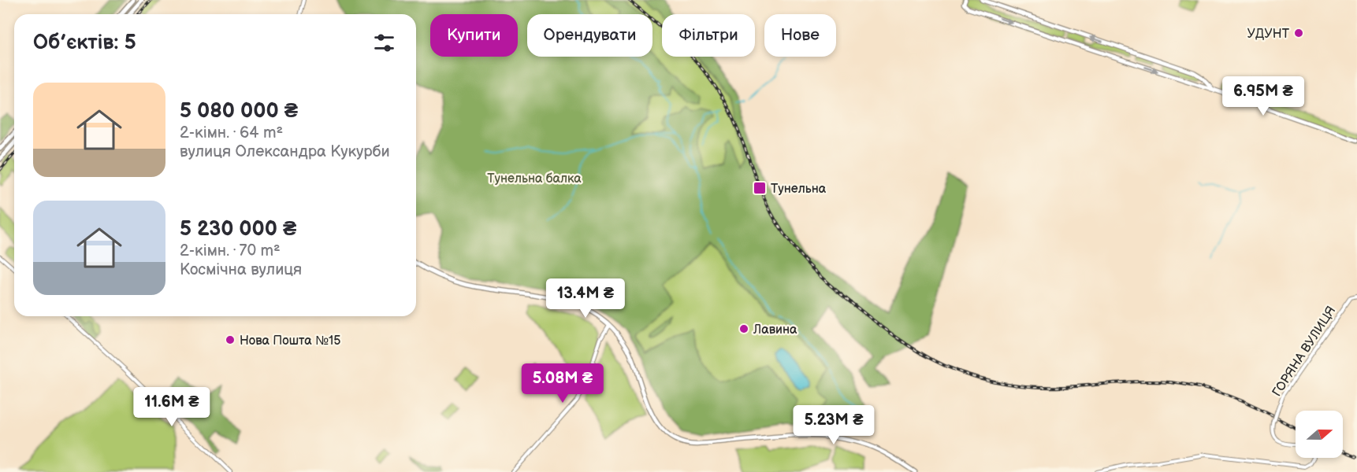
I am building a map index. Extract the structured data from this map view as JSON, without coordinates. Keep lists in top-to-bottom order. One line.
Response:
{"streets":{"street":["ГОРЯНА ВУЛИЦЯ"]},"parks":["Тунельна балка"],"places":{"other":["УДУНТ","Лавина","Нова Пошта №15"],"transit":["Тунельна"]},"north":"right","page":{"chip":["Купити","Орендувати","Фільтри","Нове"],"heading":"Об’єктів: 5","list":[{"name":"5 080 000 ₴","note":"2-кімн. · 64 m² · вулиця Олександра Кукурби"},{"name":"5 230 000 ₴","note":"2-кімн. · 70 m² · Космічна вулиця"}],"price":["6.95M ₴","13.4M ₴","5.08M ₴","11.6M ₴","5.23M ₴"]}}
